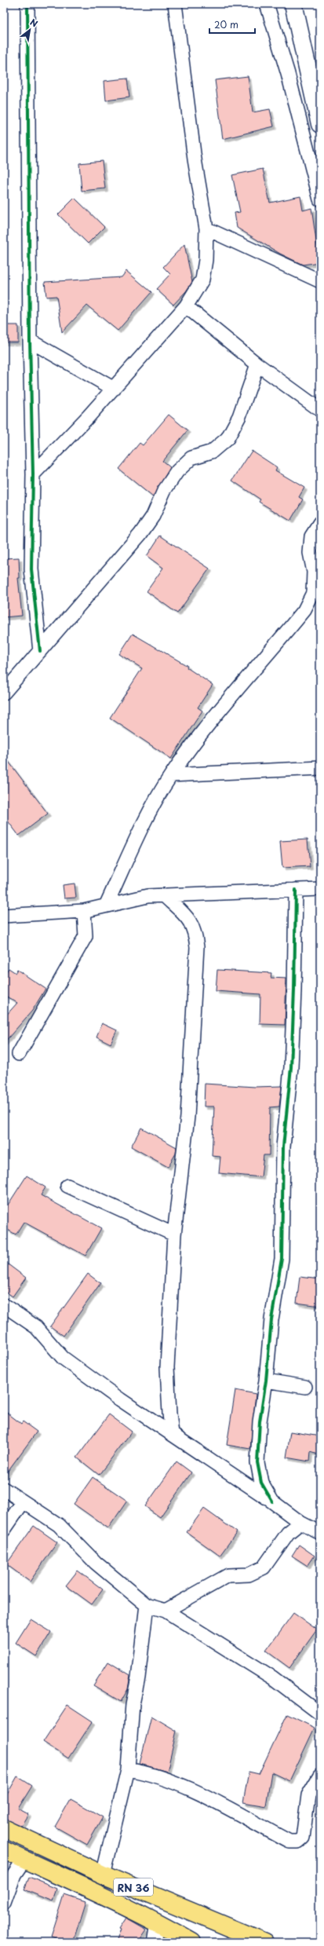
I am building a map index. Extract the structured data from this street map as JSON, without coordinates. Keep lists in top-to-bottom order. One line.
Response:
{"streets":{"main road":["RN 36"]},"scale_bar":"20 m","north":"top right"}
